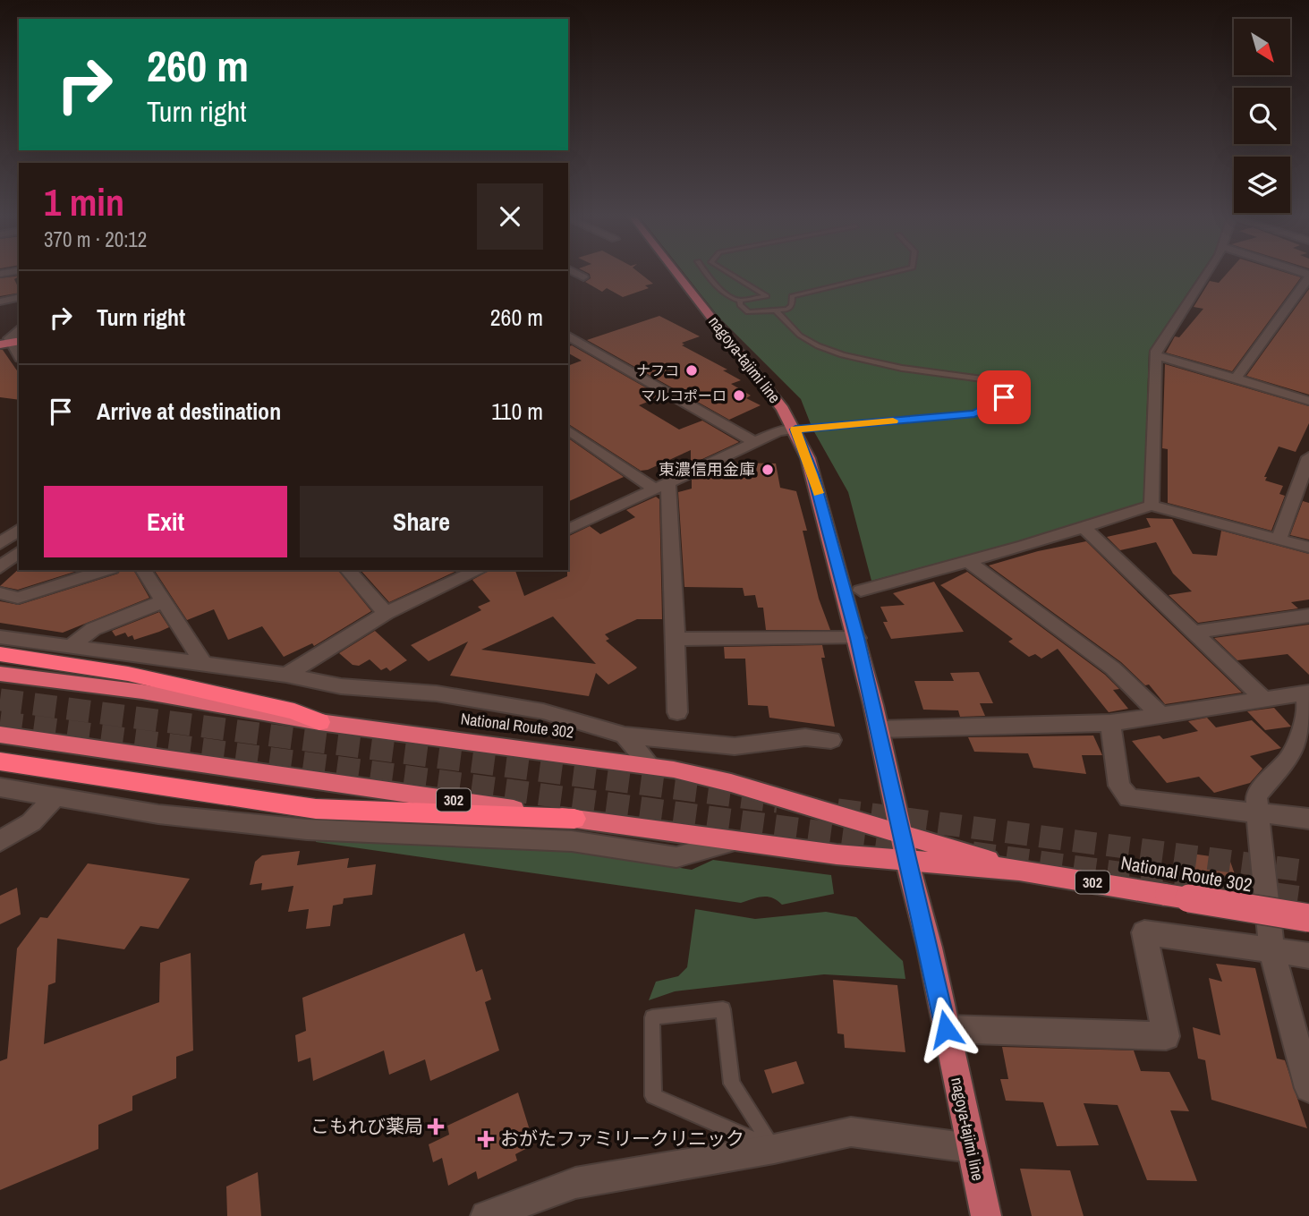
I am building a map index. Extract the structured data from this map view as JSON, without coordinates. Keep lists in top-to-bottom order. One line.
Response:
{"streets":{"highway":["National Route 302","302"],"main road":["nagoya-tajimi line"]},"crossings":[["nagoya-tajimi line","National Route 302"]],"places":{"other":["ナフコ","マルコポーロ","東濃信用金庫"],"health":["こもれび薬局","おがたファミリークリニック"]},"north":"bottom right","page":{"turn":["260 m","Turn right"],"heading":["1 min","370 m · 20:12"],"list":[{"name":"Turn right","value":"260 m"},{"name":"Arrive at destination","value":"110 m"}],"buttons":["Exit","Share"]}}
